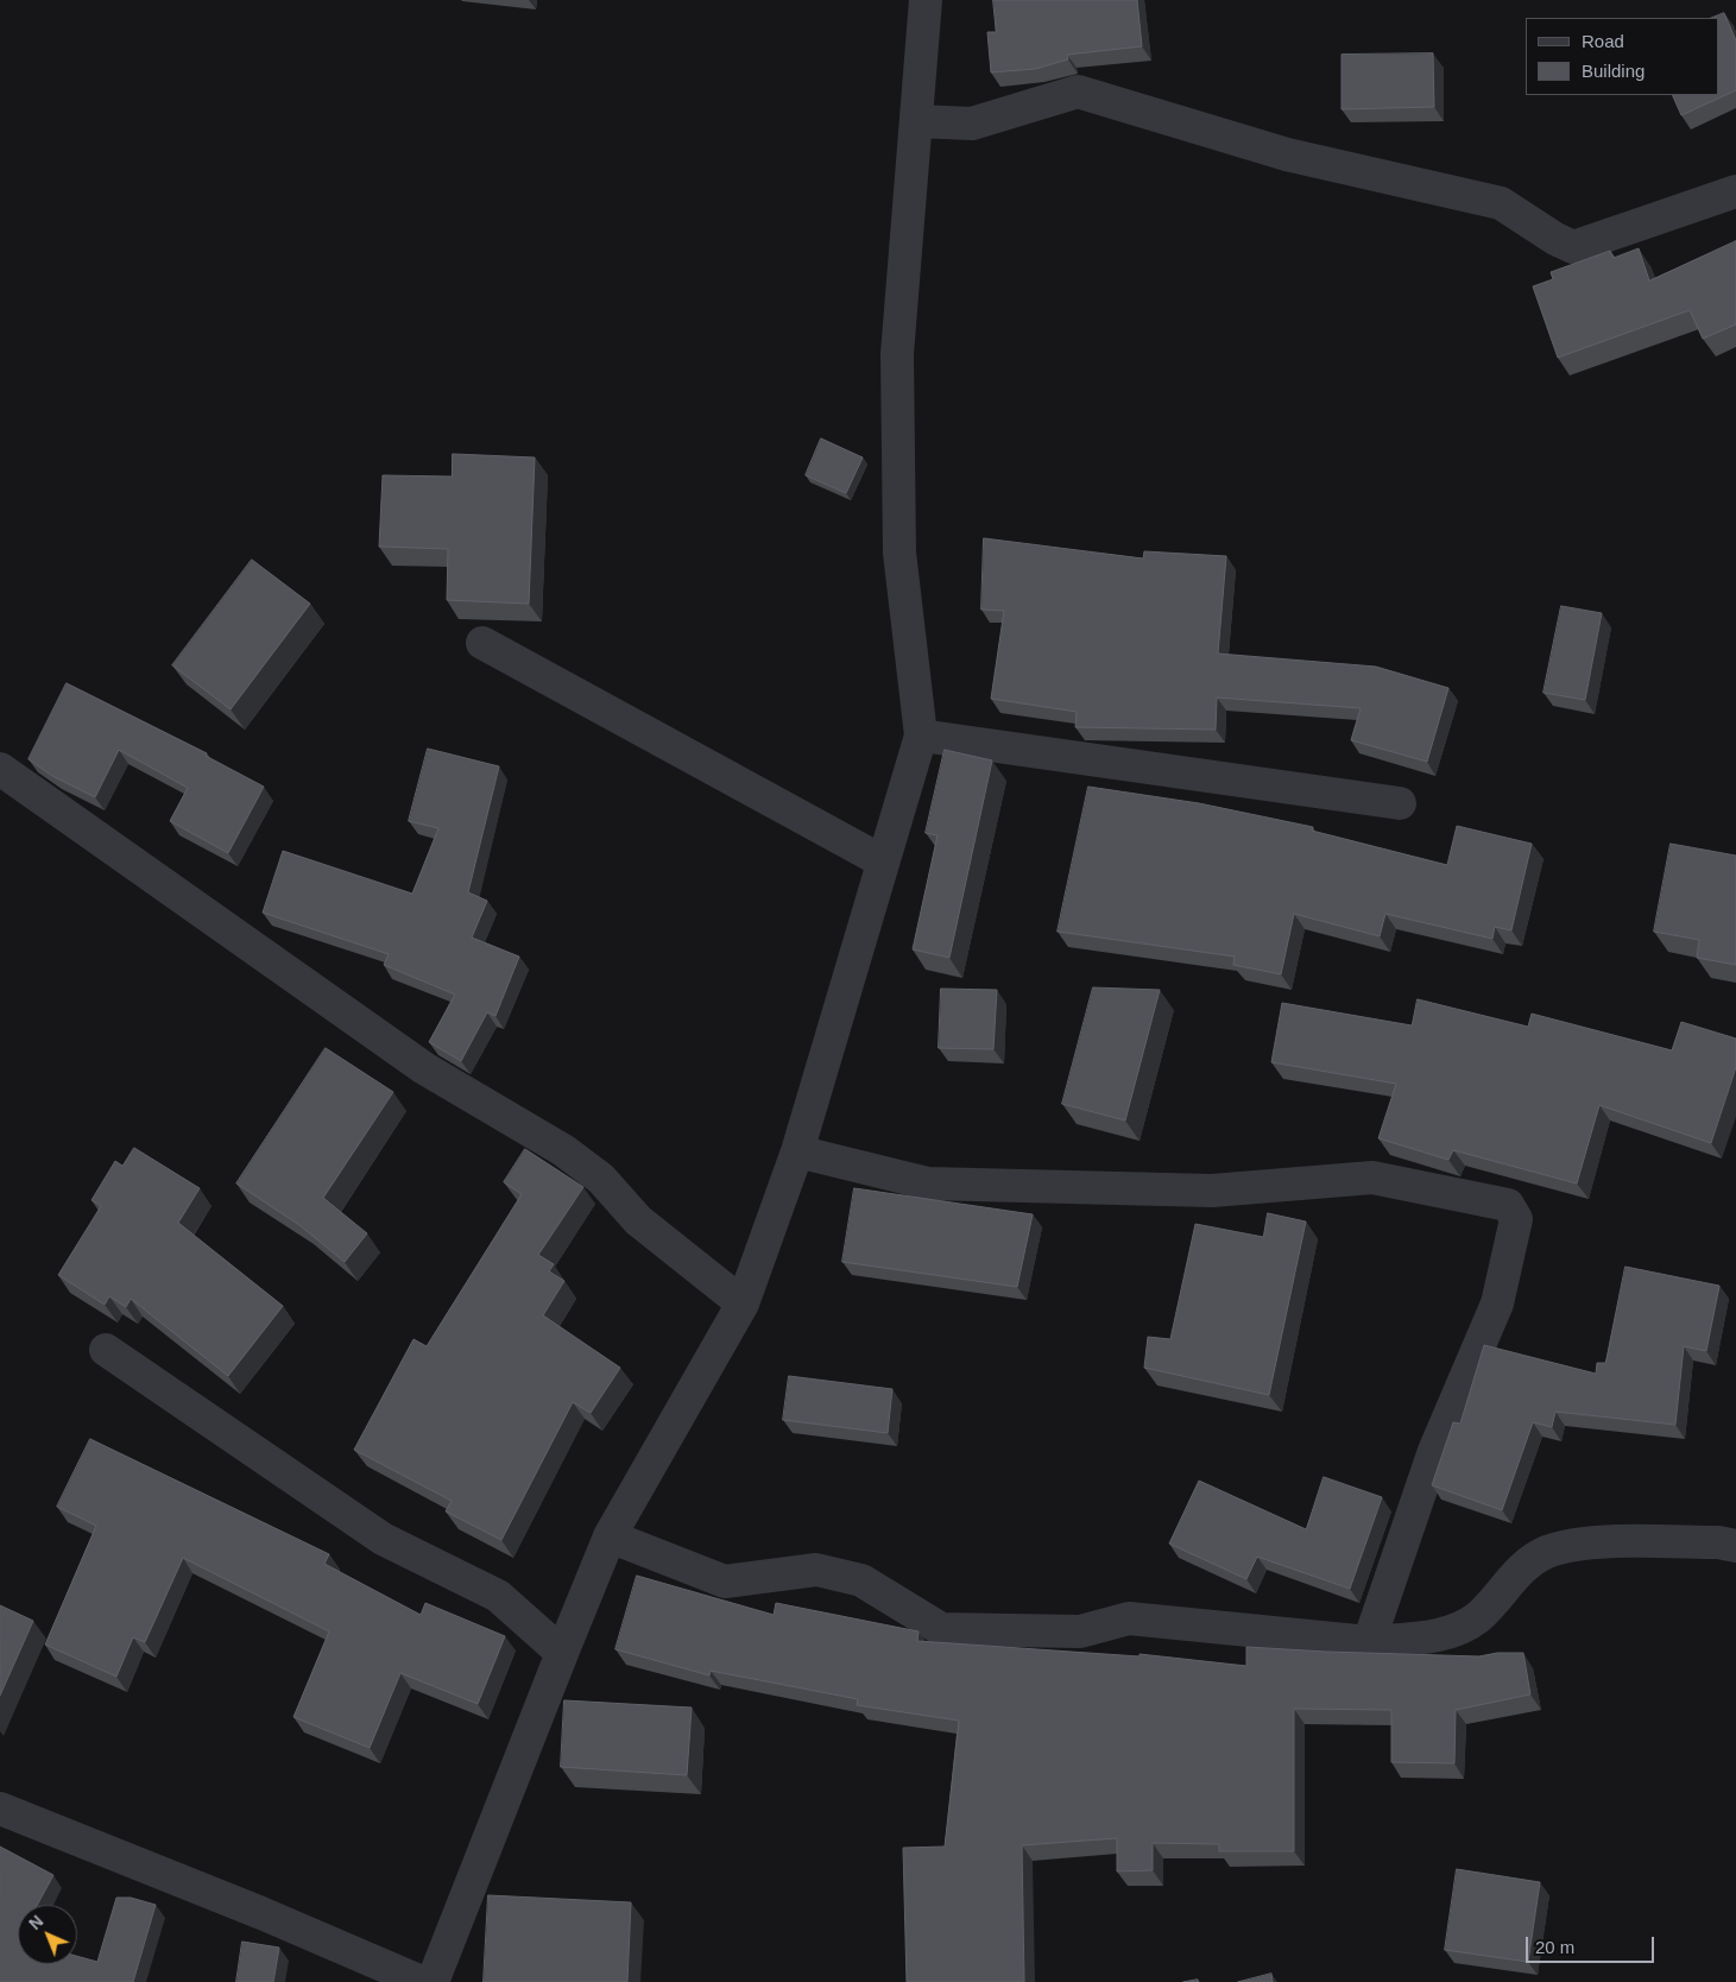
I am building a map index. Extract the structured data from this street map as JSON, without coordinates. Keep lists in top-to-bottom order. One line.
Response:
{"legend":["Road","Building"],"scale_bar":"20 m","north":"top left"}
